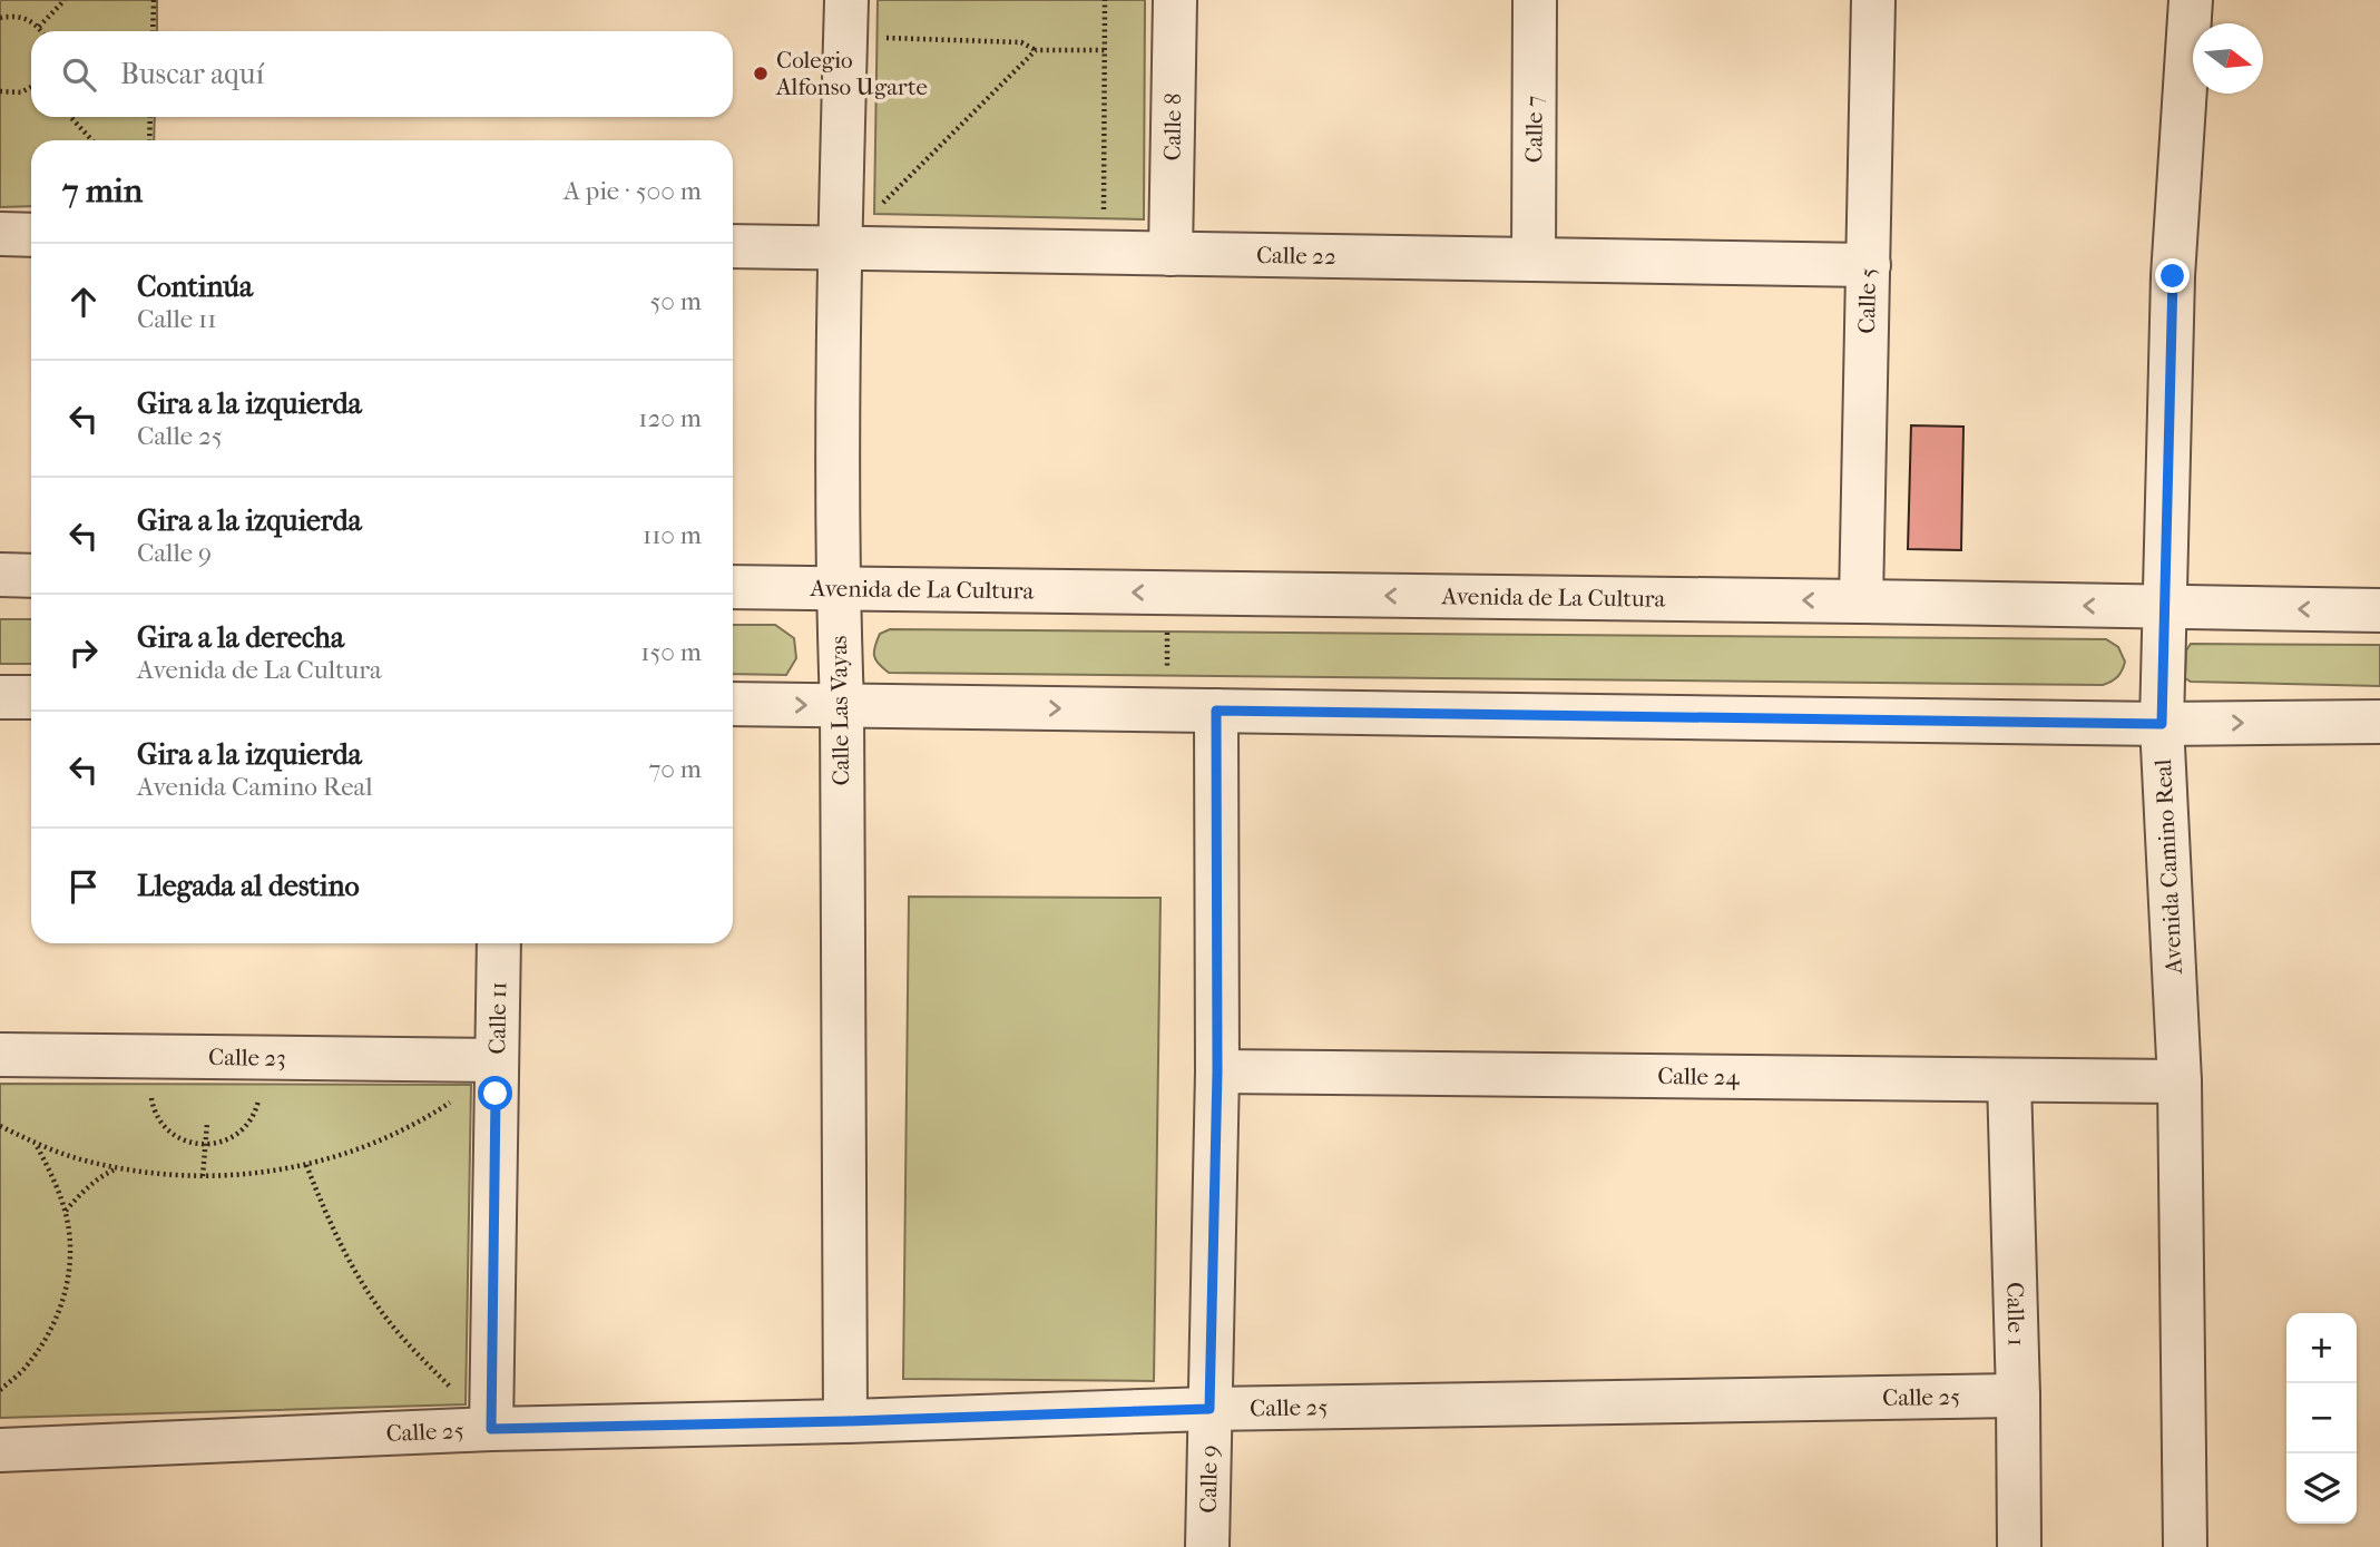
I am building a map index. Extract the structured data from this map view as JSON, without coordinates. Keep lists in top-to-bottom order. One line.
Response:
{"streets":{"street":["Calle 8","Calle 7","Calle 22","Calle 5","Avenida de La Cultura","Calle Las Vayas","Avenida Camino Real","Calle 11","Calle 23","Calle 24","Calle 1","Calle 25","Calle 9"]},"crossings":[["Calle 8","Calle 22"],["Calle 7","Calle 22"],["Calle 22","Calle 5"],["Calle 22","Calle Las Vayas"],["Calle 5","Avenida de La Cultura"],["Avenida de La Cultura","Calle Las Vayas"],["Avenida de La Cultura","Avenida Camino Real"],["Calle Las Vayas","Calle 25"],["Avenida Camino Real","Calle 24"],["Calle 11","Calle 23"],["Calle 11","Calle 25"],["Calle 24","Calle 1"],["Calle 24","Calle 9"],["Calle 1","Calle 25"],["Calle 25","Calle 9"]],"places":["Colegio Alfonso Ugarte"],"north":"right","page":{"search":"Buscar aquí","heading":["7 min","A pie · 500 m"],"list":[["Continúa","Calle 11","50 m"],["Gira a la izquierda","Calle 25","120 m"],["Gira a la izquierda","Calle 9","110 m"],["Gira a la derecha","Avenida de La Cultura","150 m"],["Gira a la izquierda","Avenida Camino Real","70 m"],"Llegada al destino"],"map_buttons":["+","−"]}}
